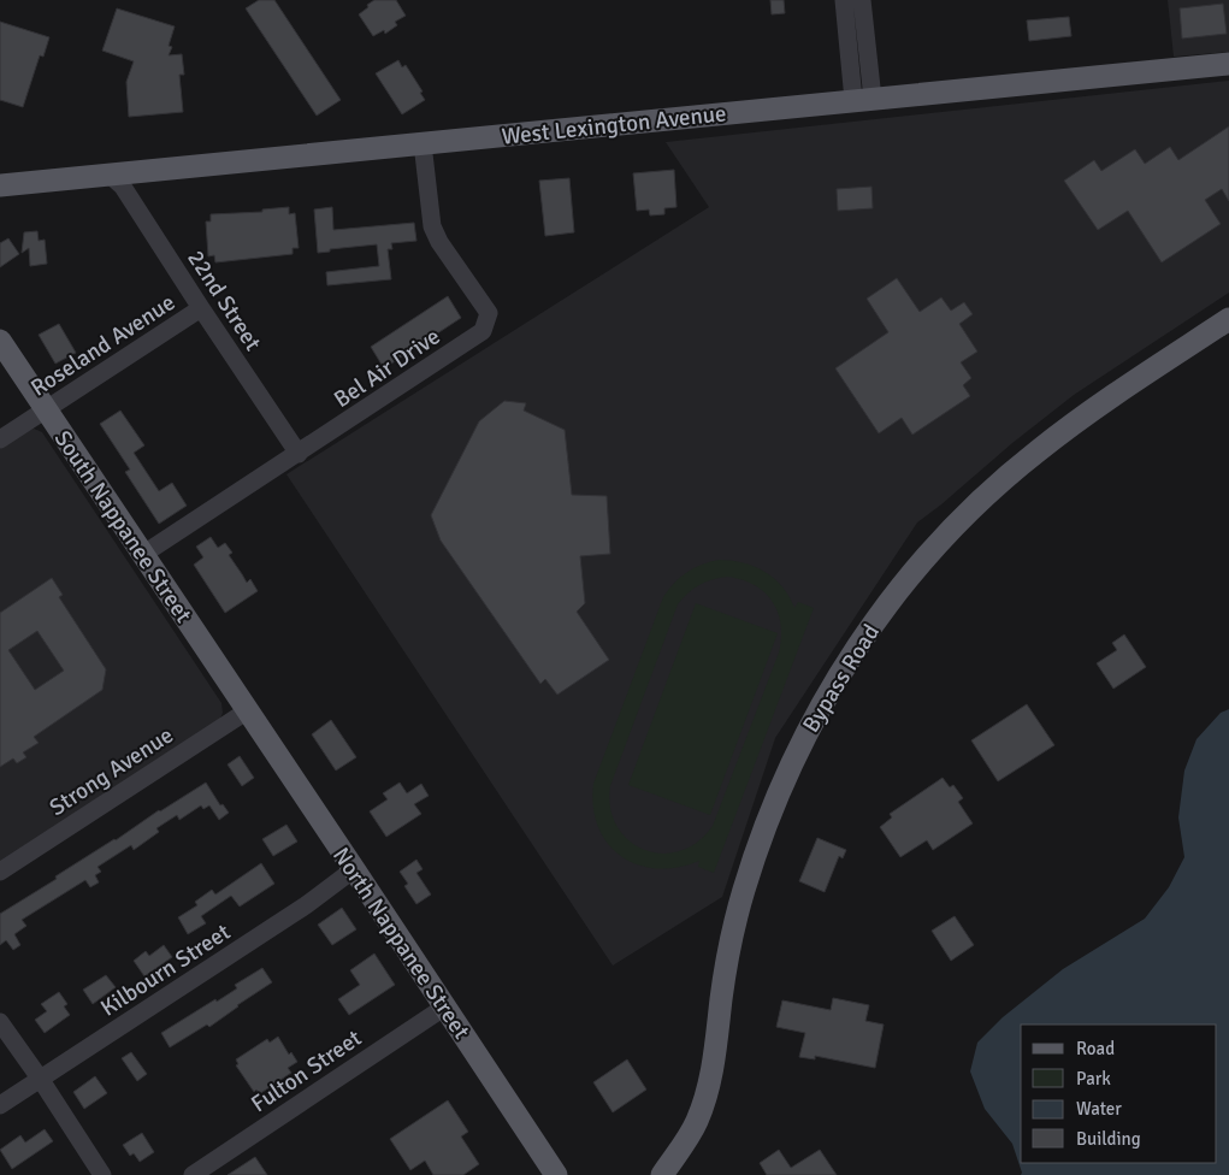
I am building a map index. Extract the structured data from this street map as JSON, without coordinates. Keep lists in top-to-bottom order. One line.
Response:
{"streets":{"main road":["West Lexington Avenue","South Nappanee Street","Bypass Road","North Nappanee Street"],"street":["22nd Street","Roseland Avenue","Bel Air Drive","Strong Avenue","Kilbourn Street","Fulton Street"]},"crossings":[["West Lexington Avenue","22nd Street"],["West Lexington Avenue","Bel Air Drive"],["22nd Street","Roseland Avenue"],["22nd Street","Bel Air Drive"],["Roseland Avenue","South Nappanee Street"],["Bel Air Drive","South Nappanee Street"],["South Nappanee Street","Strong Avenue"],["South Nappanee Street","North Nappanee Street"],["Strong Avenue","North Nappanee Street"],["North Nappanee Street","Kilbourn Street"],["North Nappanee Street","Fulton Street"]],"legend":["Road","Park","Water","Building"]}
